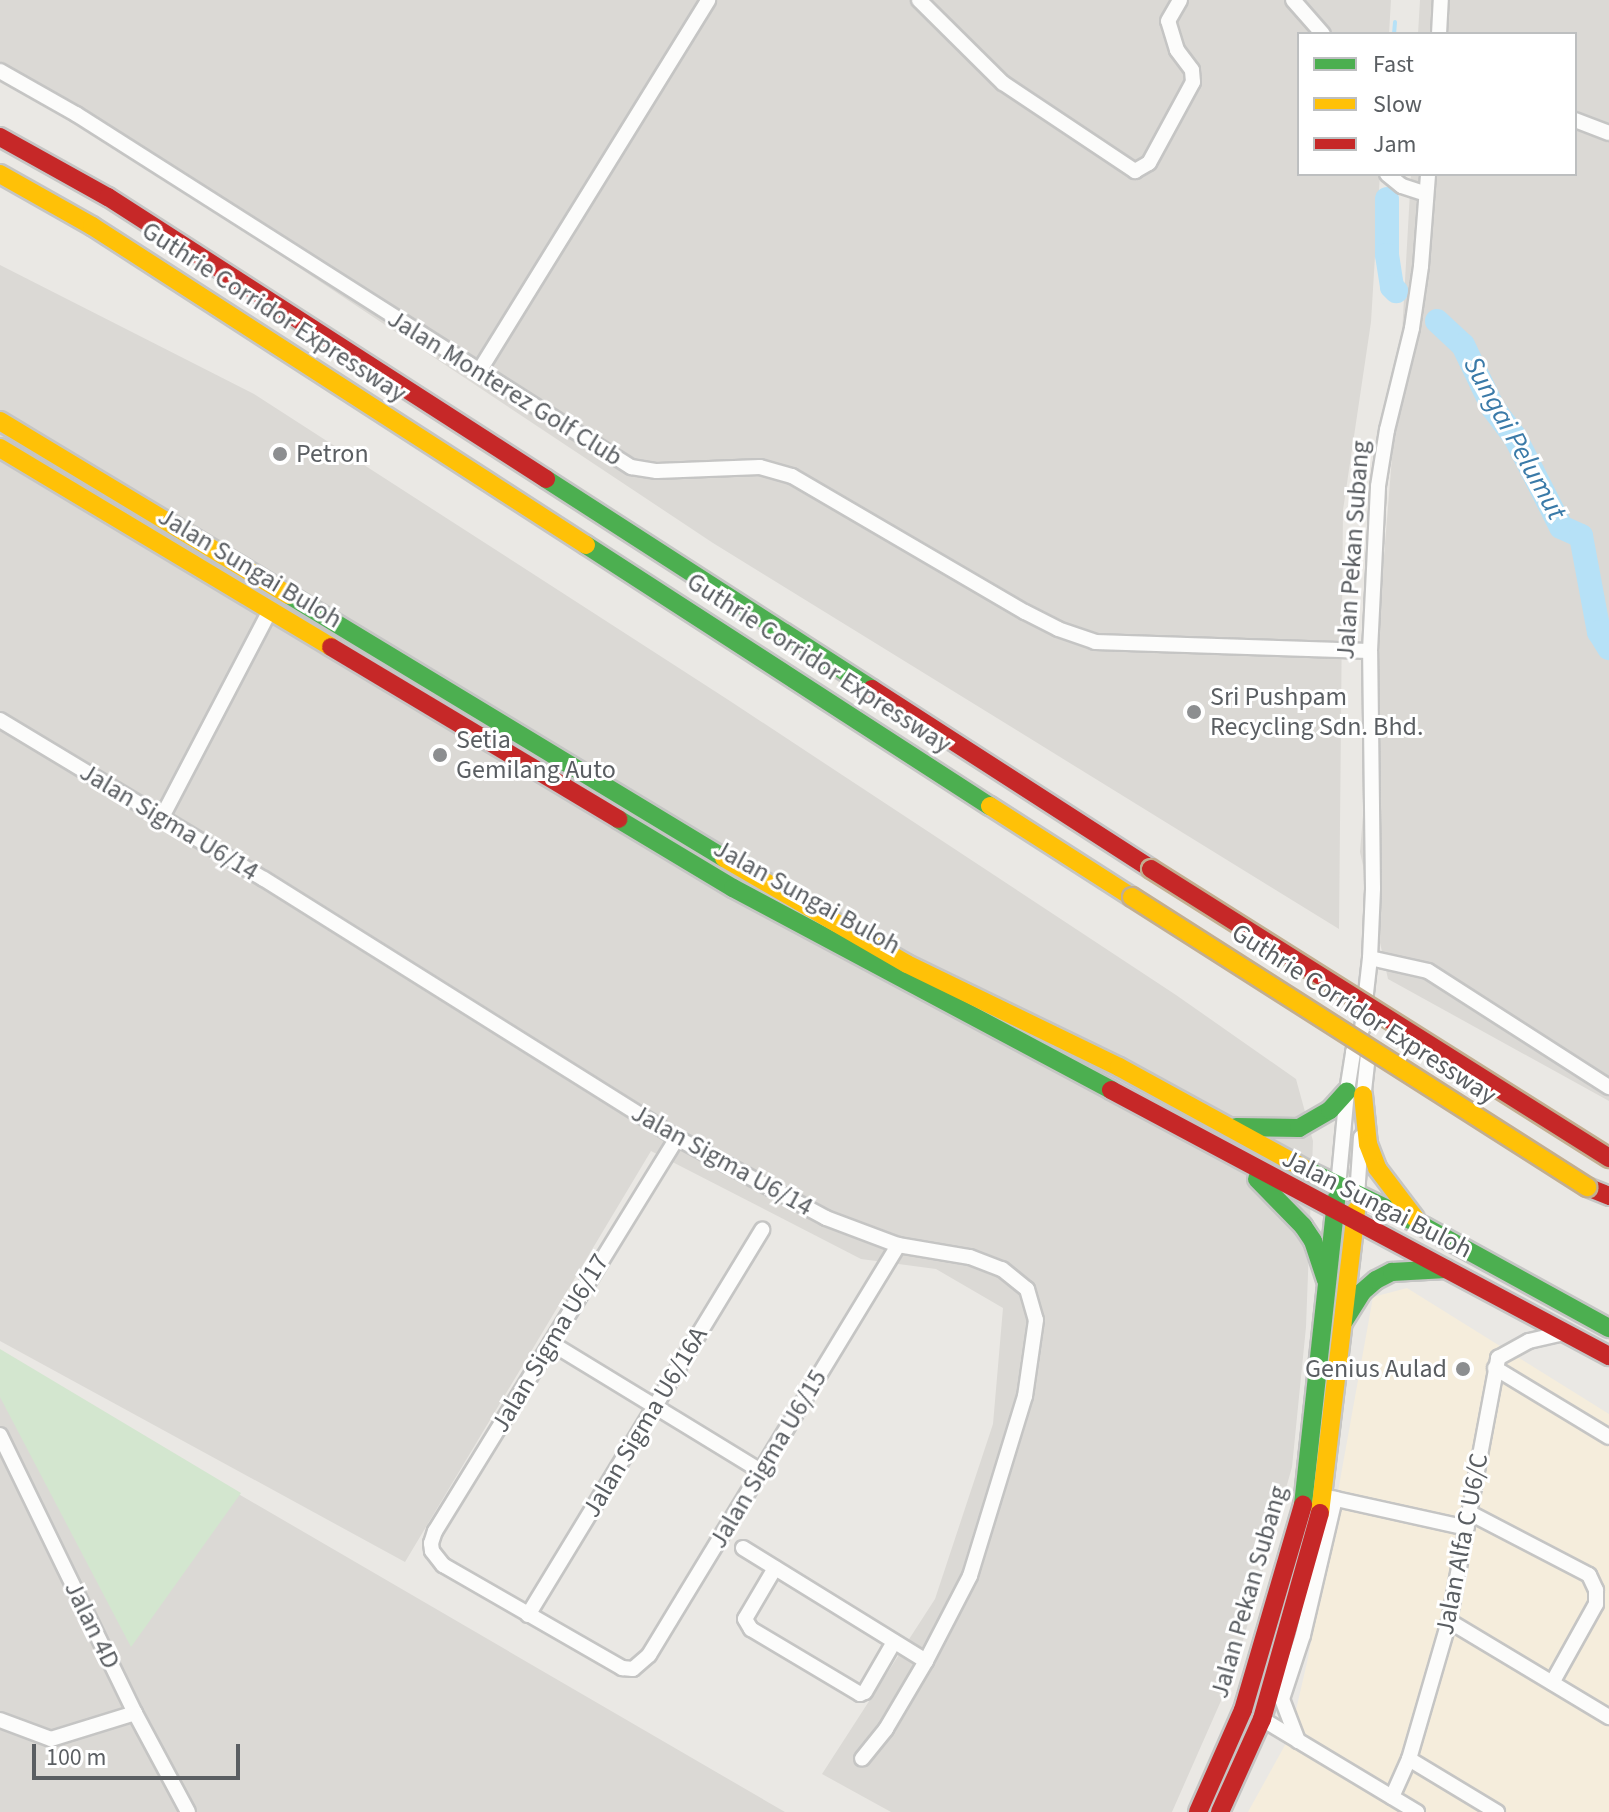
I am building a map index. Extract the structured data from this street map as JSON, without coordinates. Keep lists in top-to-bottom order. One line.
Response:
{"streets":{"main road":["Guthrie Corridor Expressway","Jalan Pekan Subang","Jalan Sungai Buloh"],"street":["Jalan Monterez Golf Club","Jalan Sigma U6/14","Jalan Sigma U6/17","Jalan Sigma U6/16A","Jalan Sigma U6/15","Jalan Alfa C U6/C","Jalan 4D"]},"crossings":[["Jalan Monterez Golf Club","Jalan Pekan Subang"],["Jalan Pekan Subang","Jalan Sungai Buloh"],["Jalan Sigma U6/14","Jalan Sigma U6/17"],["Jalan Sigma U6/14","Jalan Sigma U6/15"],["Jalan Sigma U6/17","Jalan Sigma U6/16A"],["Jalan Sigma U6/17","Jalan Sigma U6/15"],["Jalan Sigma U6/16A","Jalan Sigma U6/15"]],"water":["Sungai Pelumut"],"places":["Petron","Sri Pushpam Recycling Sdn. Bhd.","Setia Gemilang Auto","Genius Aulad"],"legend":["Fast","Slow","Jam"],"scale_bar":"100 m"}
